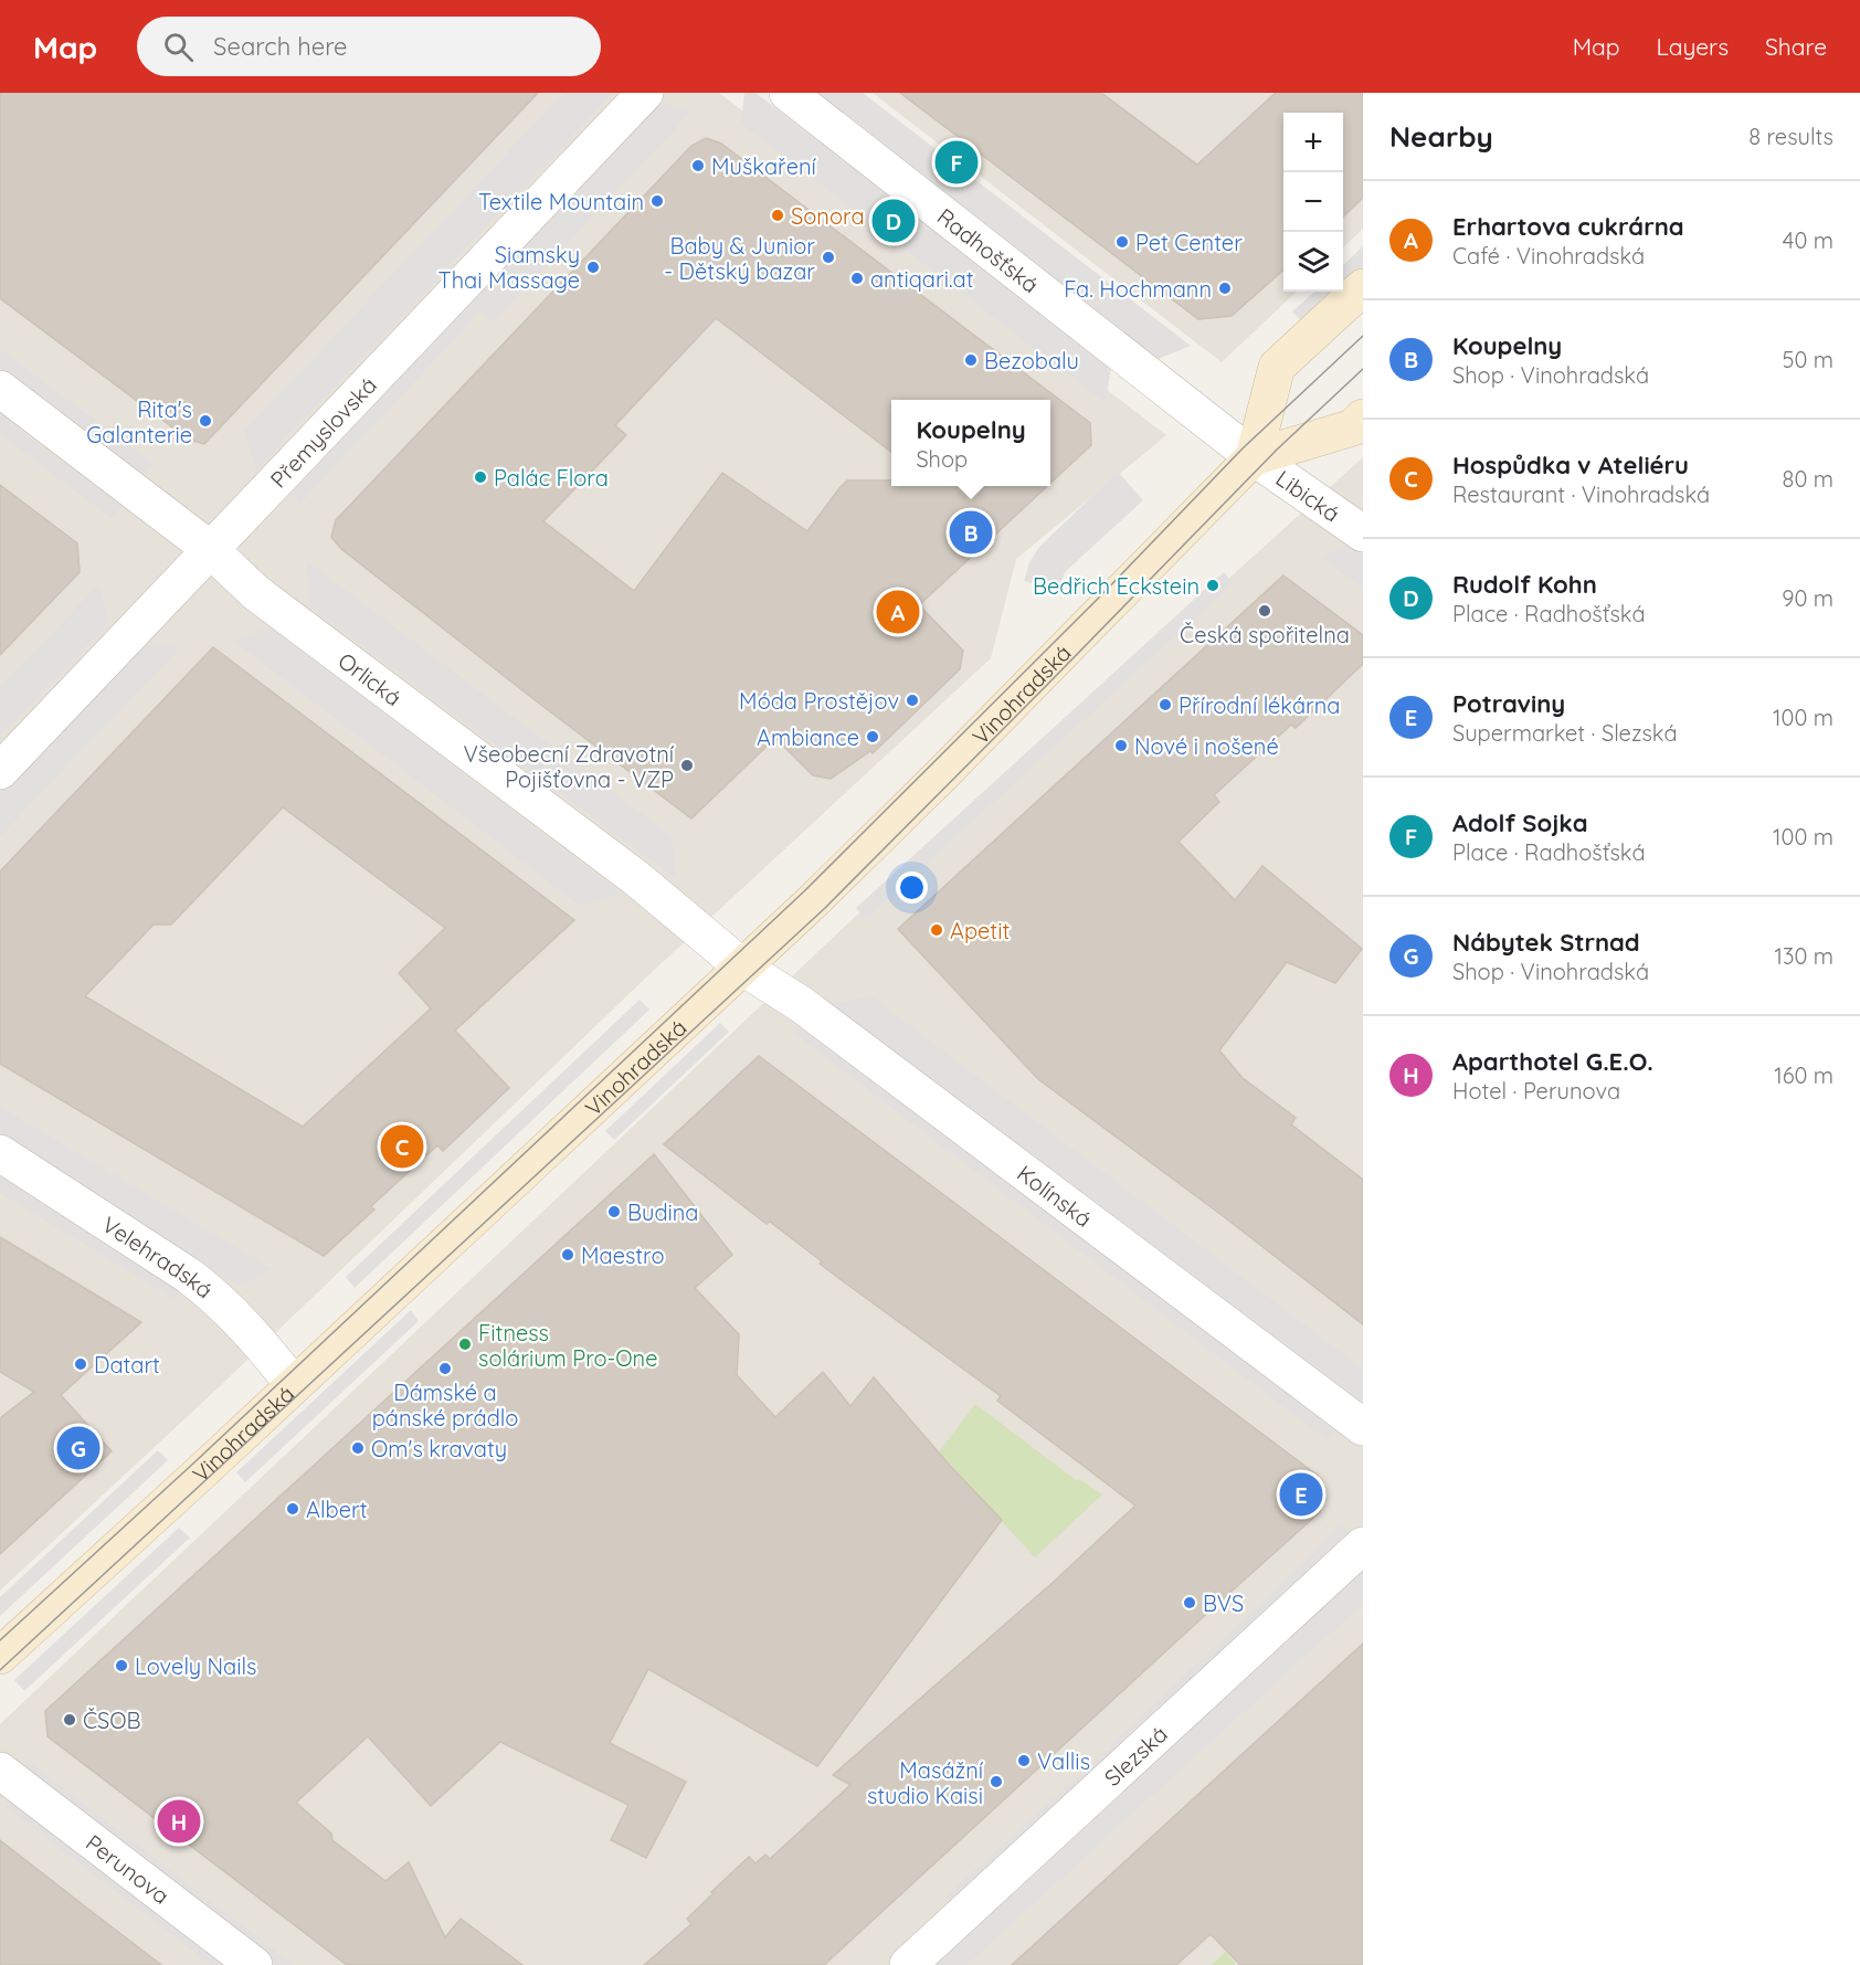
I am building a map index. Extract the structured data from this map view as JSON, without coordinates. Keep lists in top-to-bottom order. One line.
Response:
{"streets":{"main road":["Vinohradská"],"street":["Radhošťská","Přemyslovská","Libická","Orlická","Kolínská","Velehradská","Slezská","Perunova"]},"crossings":[["Radhošťská","Libická"],["Radhošťská","Vinohradská"],["Přemyslovská","Orlická"],["Libická","Vinohradská"],["Orlická","Vinohradská"],["Orlická","Kolínská"],["Vinohradská","Kolínská"],["Vinohradská","Velehradská"]],"places":["Muškaření","Textile Mountain","Sonora","Pet Center","Baby & Junior - Dětský bazar","Siamsky Thai Massage","antiqari.at","Fa. Hochmann","Bezobalu","Rita's Galanterie","Palác Flora","Bedřich Eckstein","Česká spořitelna","Móda Prostějov","Přírodní lékárna","Ambiance","Nové i nošené","Všeobecní Zdravotní Pojišťovna - VZP","Apetit","Budina","Maestro","Fitness solárium Pro-One","Datart","Dámské a pánské prádlo","Om's kravaty","Albert","BVS","Lovely Nails","ČSOB","Vallis","Masážní studio Kaisi"],"page":{"header":"Map","search":"Search here","nav":["Map","Layers","Share"],"heading":["Nearby","8 results"],"map_buttons":["+","−"],"pins":["F","D","B","A","C","G","E","H"],"list":[{"mark":"A","name":"Erhartova cukrárna","note":"Café · Vinohradská","value":"40 m"},{"mark":"B","name":"Koupelny","note":"Shop · Vinohradská","value":"50 m"},{"mark":"C","name":"Hospůdka v Ateliéru","note":"Restaurant · Vinohradská","value":"80 m"},{"mark":"D","name":"Rudolf Kohn","note":"Place · Radhošťská","value":"90 m"},{"mark":"E","name":"Potraviny","note":"Supermarket · Slezská","value":"100 m"},{"mark":"F","name":"Adolf Sojka","note":"Place · Radhošťská","value":"100 m"},{"mark":"G","name":"Nábytek Strnad","note":"Shop · Vinohradská","value":"130 m"},{"mark":"H","name":"Aparthotel G.E.O.","note":"Hotel · Perunova","value":"160 m"}],"popup":["Koupelny","Shop"]}}
